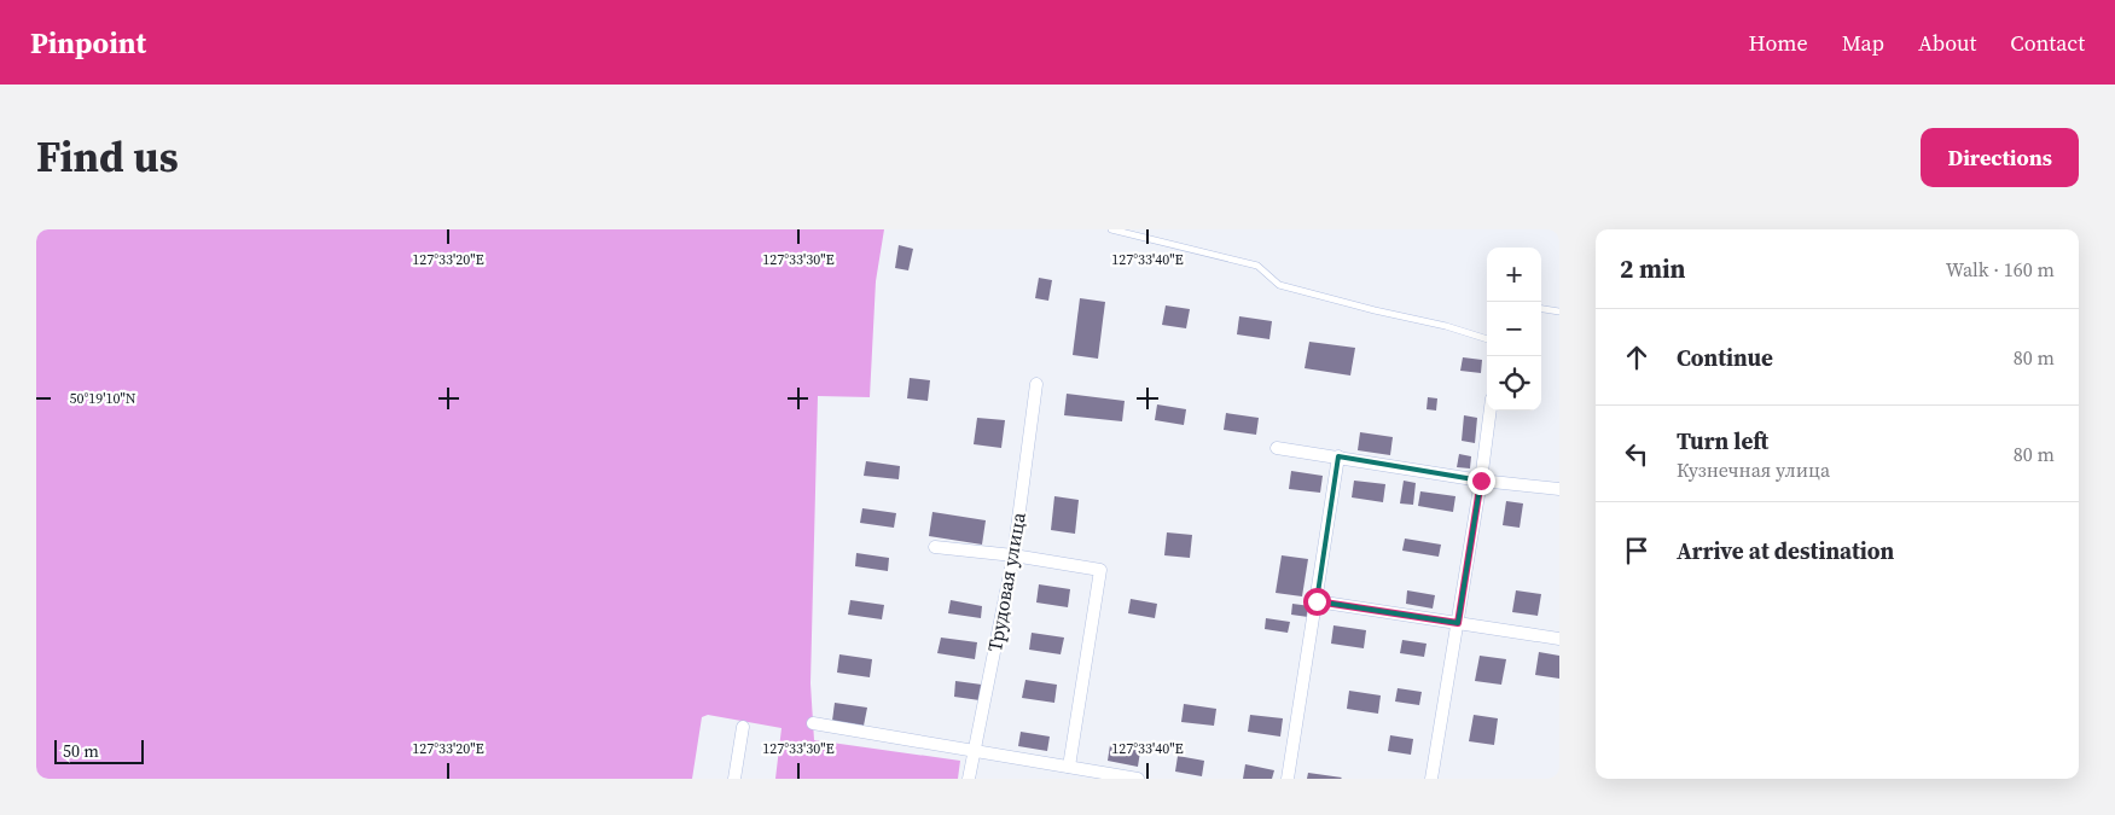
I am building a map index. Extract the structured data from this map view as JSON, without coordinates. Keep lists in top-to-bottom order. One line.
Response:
{"streets":{"street":["Трудовая улица"]},"scale_bar":"50 m","page":{"header":"Pinpoint","nav":["Home","Map","About","Contact"],"title":"Find us","buttons":"Directions","heading":["2 min","Walk · 160 m"],"map_buttons":["+","−"],"list":[["Continue","80 m"],["Turn left","Кузнечная улица","80 m"],"Arrive at destination"],"scale":"50 m"},"coordinates":["127°33'20\"E","127°33'30\"E","127°33'40\"E","50°19'10\"N"]}
